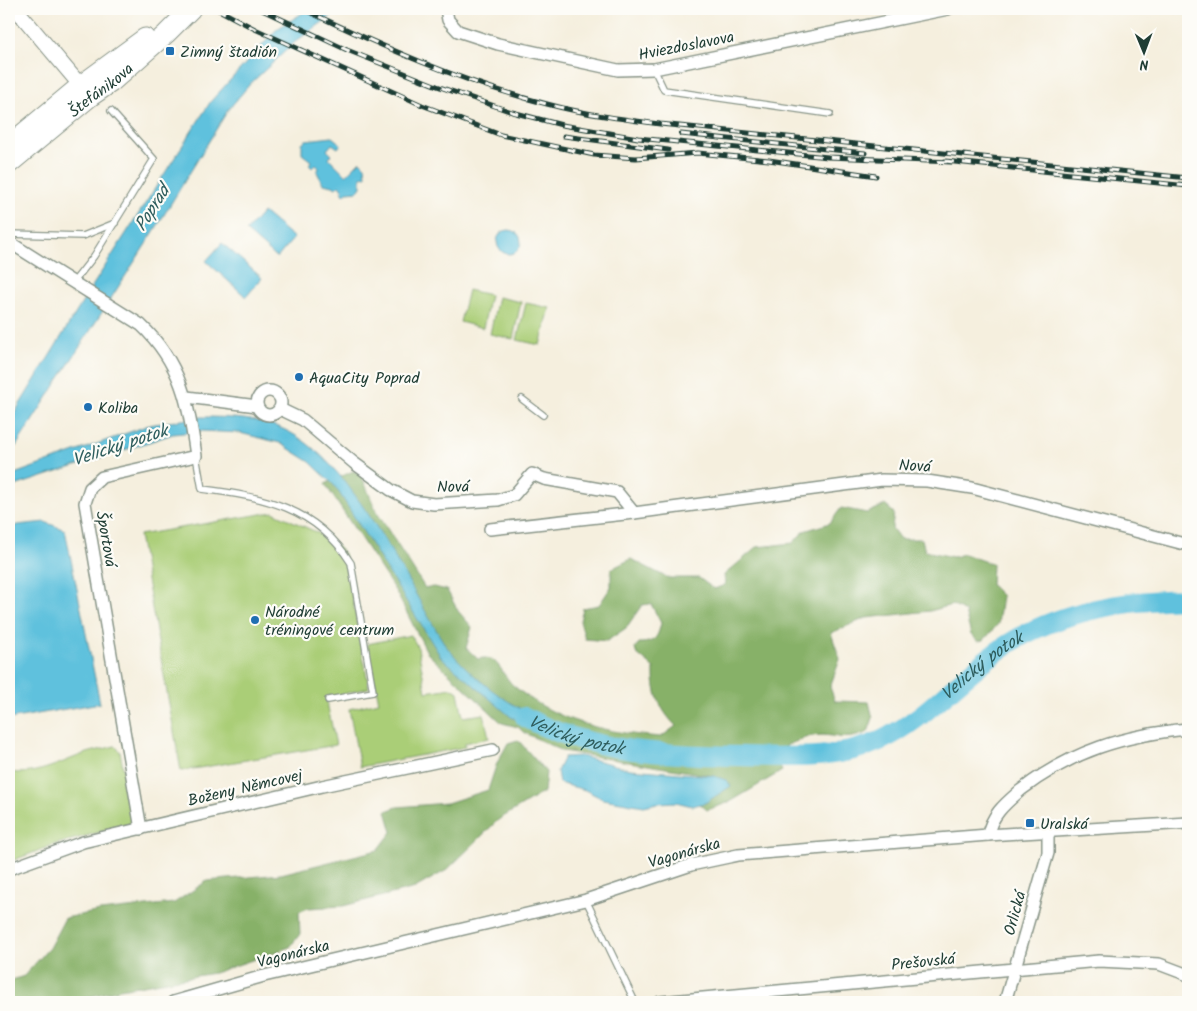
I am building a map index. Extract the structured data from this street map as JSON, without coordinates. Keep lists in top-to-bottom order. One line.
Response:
{"streets":{"main road":["Štefánikova"],"street":["Hviezdoslavova","Nová","Športová","Boženy Němcovej","Vagonárska","Orlická","Prešovská"]},"crossings":[["Športová","Boženy Němcovej"],["Vagonárska","Orlická"],["Orlická","Prešovská"]],"water":["Poprad","Velický potok"],"places":{"transit":["Zimný štadión","Uralská"],"other":["AquaCity Poprad","Koliba","Národné tréningové centrum"]},"north":"bottom"}
